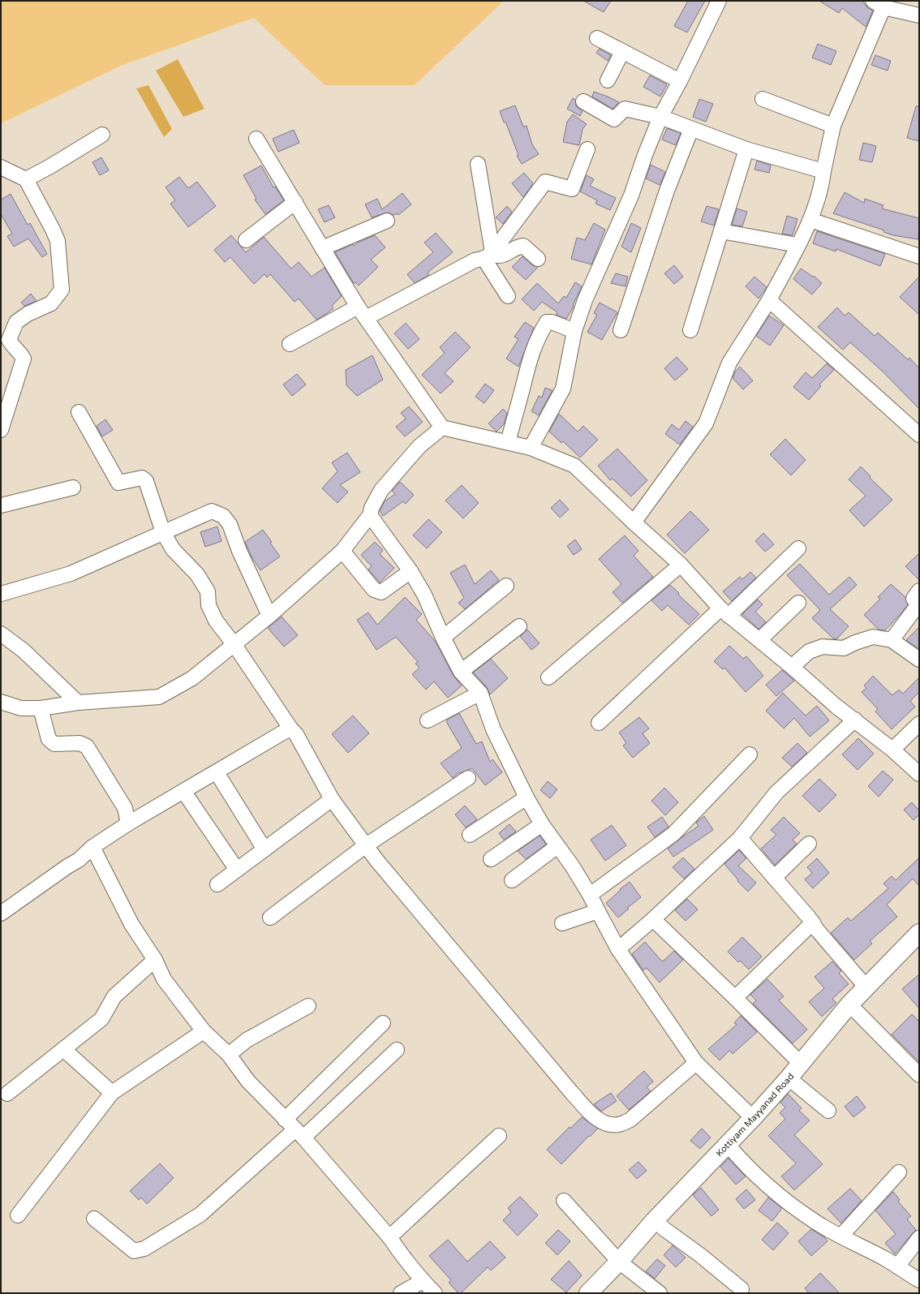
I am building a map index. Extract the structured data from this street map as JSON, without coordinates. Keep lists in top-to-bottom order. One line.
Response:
{"streets":{"street":["Kottiyam Mayyanad Road"]}}
